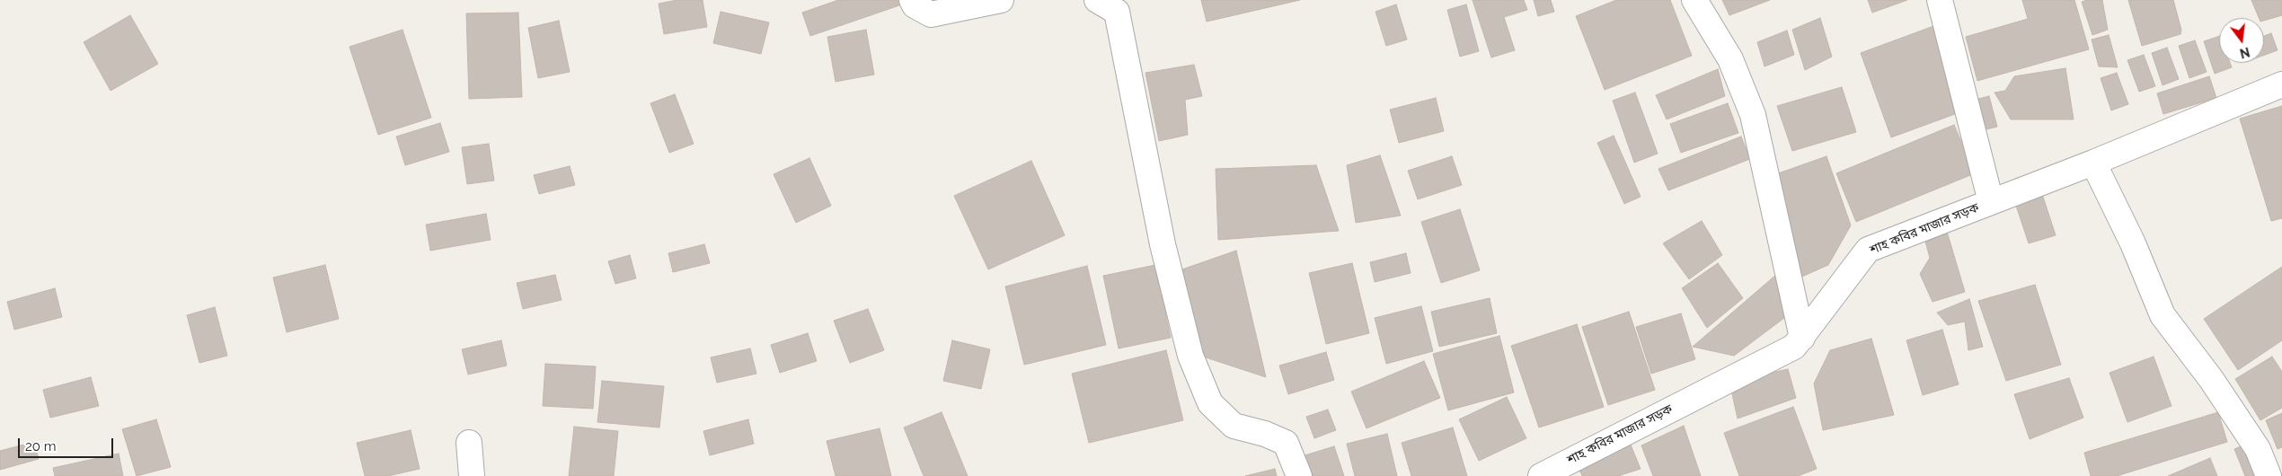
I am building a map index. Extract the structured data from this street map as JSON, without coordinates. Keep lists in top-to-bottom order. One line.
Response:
{"streets":{"street":["শাহ কবির মাজার সড়ক"]},"scale_bar":"20 m","north":"bottom"}
